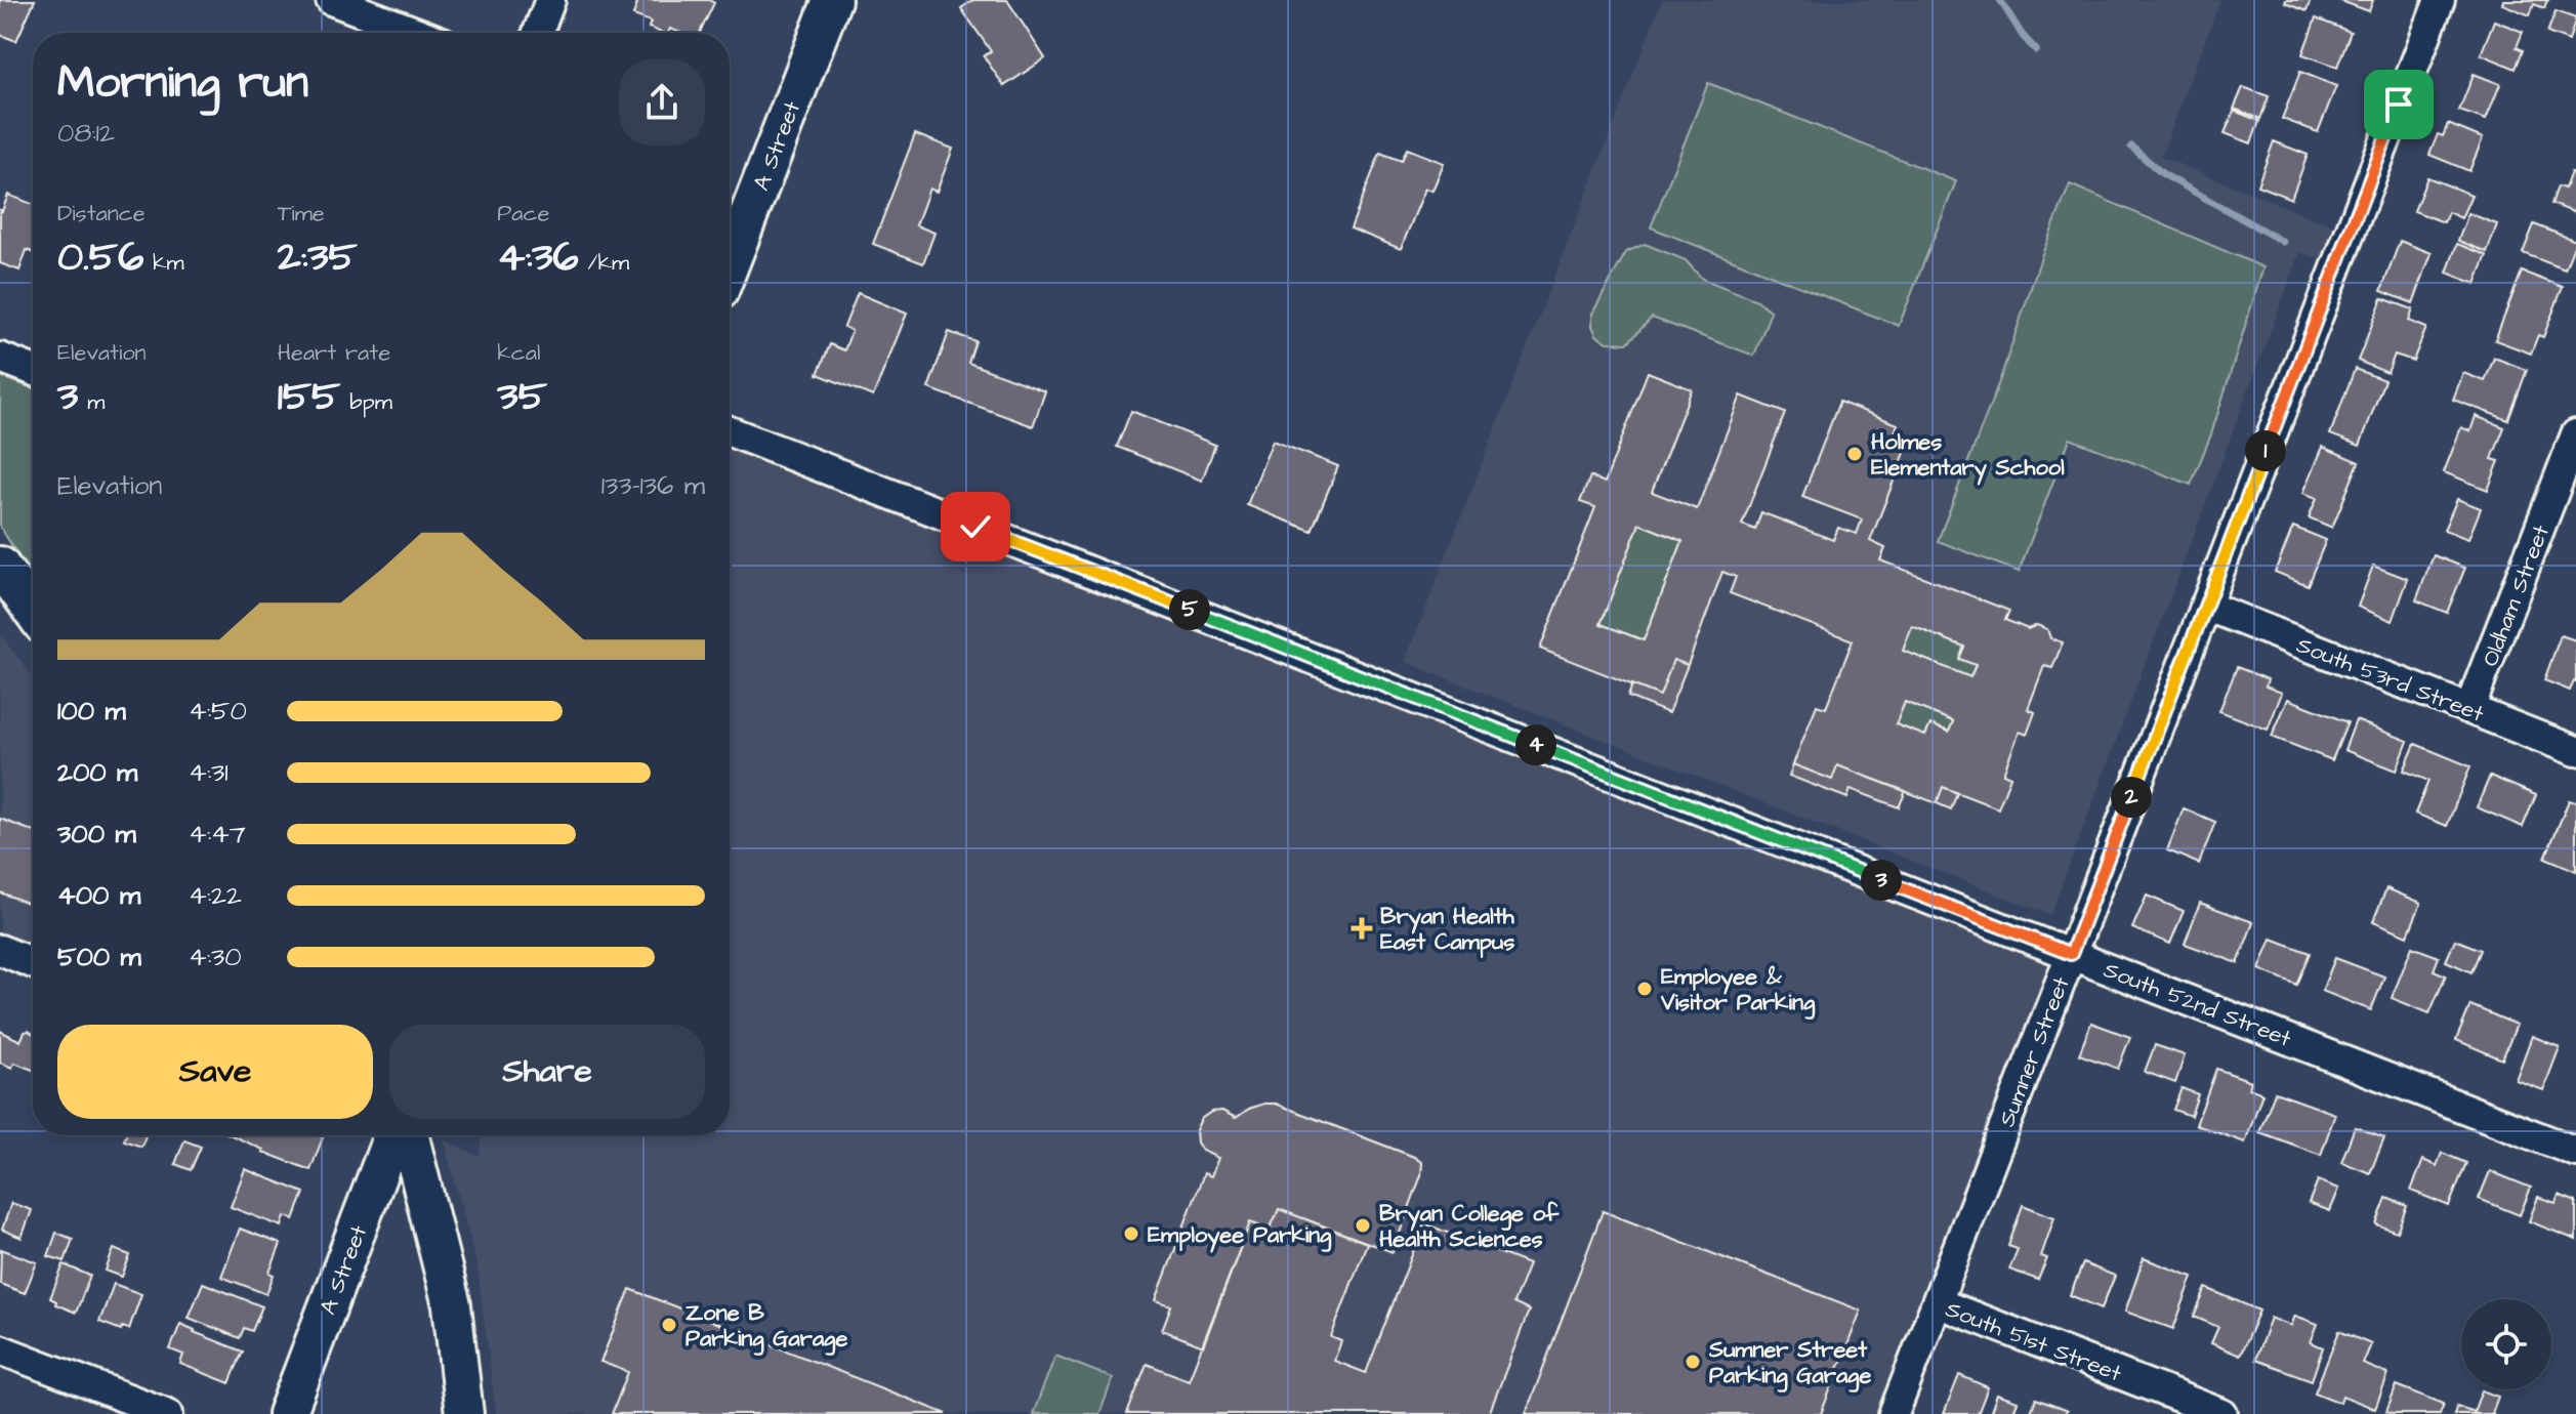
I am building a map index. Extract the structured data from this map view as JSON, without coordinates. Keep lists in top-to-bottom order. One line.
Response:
{"streets":{"main road":["A Street"],"street":["Oldham Street","South 53rd Street","South 52nd Street","Sumner Street","South 51st Street"]},"crossings":[["Oldham Street","South 53rd Street"],["South 53rd Street","Sumner Street"],["South 52nd Street","Sumner Street"],["Sumner Street","South 51st Street"]],"places":{"other":["Holmes Elementary School","Employee & Visitor Parking","Bryan College of Health Sciences","Employee Parking","Zone B Parking Garage","Sumner Street Parking Garage"],"health":["Bryan Health East Campus"]},"page":{"heading":["Morning run","08:12"],"stats":[["Distance","0.56 km"],["Time","2:35"],["Pace","4:36 /km"],["Elevation","3 m"],["Heart rate","155 bpm"],["kcal","35"]],"pins":["1","5","4","2","3"],"chart":["Elevation","133–136 m"],"list":[{"name":"100 m","note":"4:50"},{"name":"200 m","note":"4:31"},{"name":"300 m","note":"4:47"},{"name":"400 m","note":"4:22"},{"name":"500 m","note":"4:30"}],"buttons":["Save","Share"]}}
